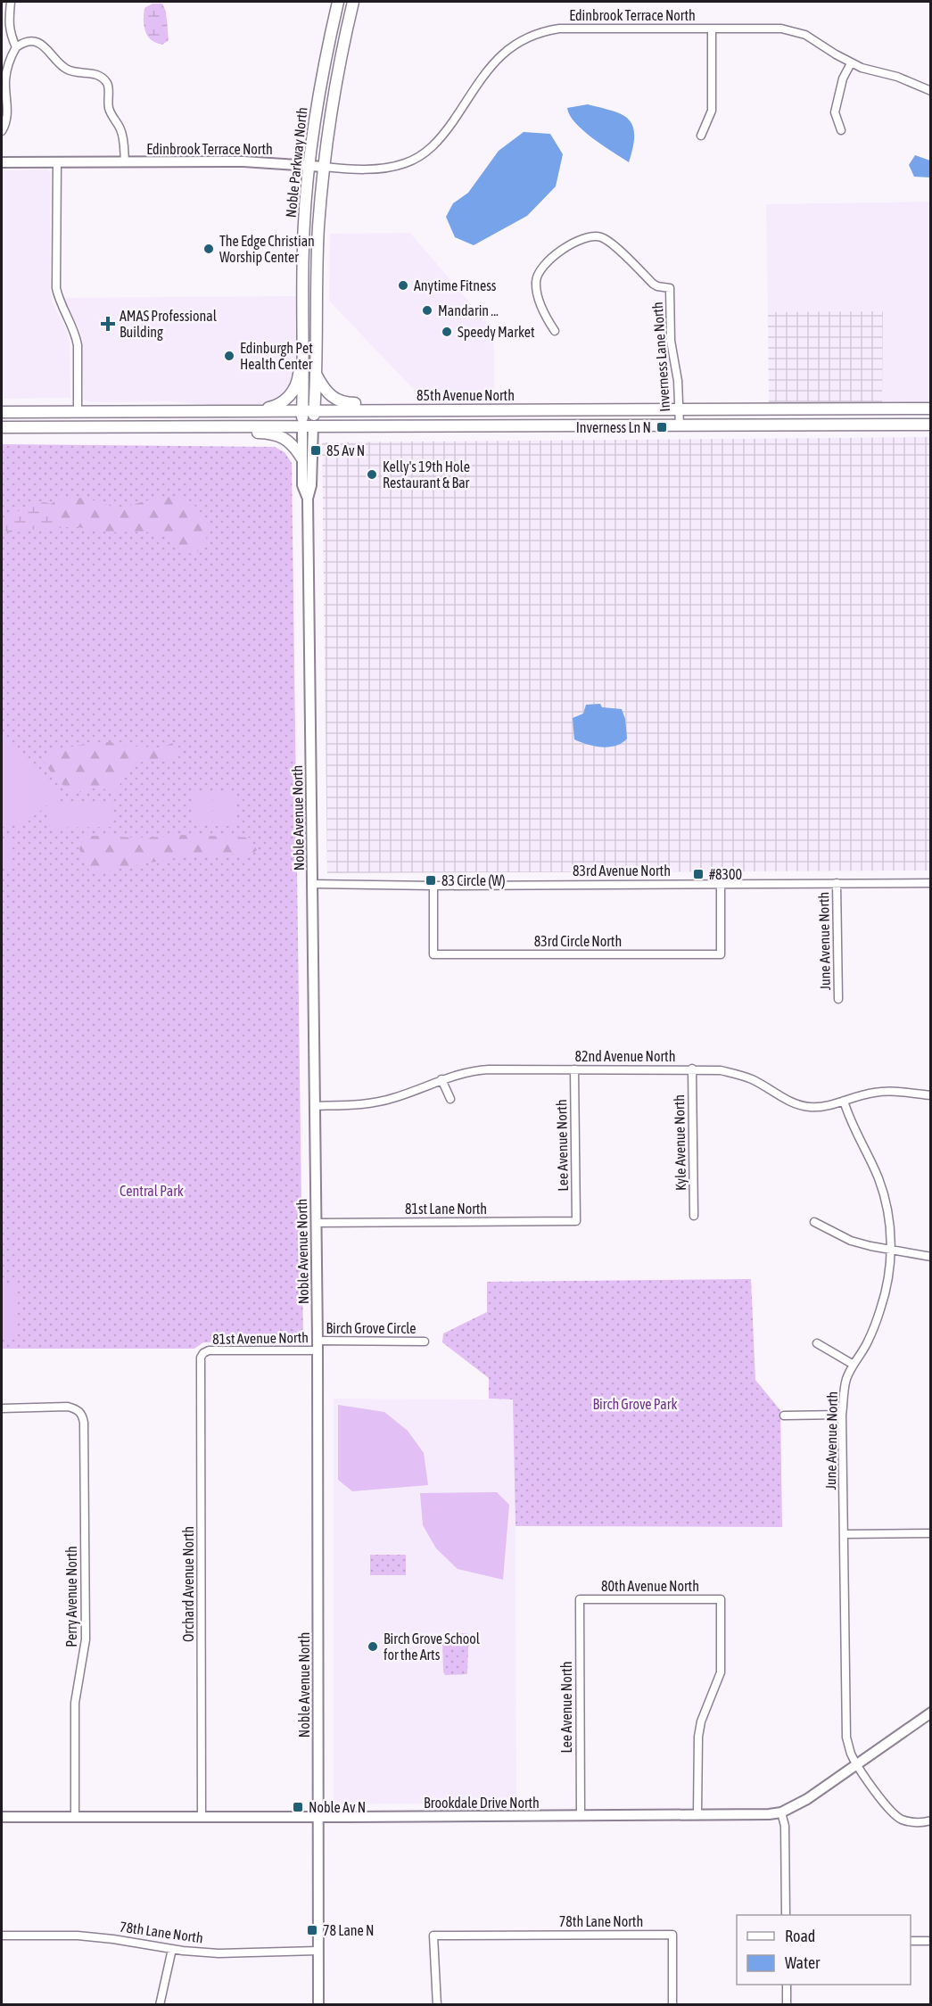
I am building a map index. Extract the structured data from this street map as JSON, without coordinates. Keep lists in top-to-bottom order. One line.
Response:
{"streets":{"main road":["Noble Parkway North","85th Avenue North"],"street":["Edinbrook Terrace North","Inverness Lane North","Noble Avenue North","83rd Avenue North","83rd Circle North","June Avenue North","82nd Avenue North","Kyle Avenue North","Lee Avenue North","81st Lane North","Birch Grove Circle","81st Avenue North","Orchard Avenue North","80th Avenue North","Perry Avenue North","Brookdale Drive North","78th Lane North"]},"crossings":[["Edinbrook Terrace North","Noble Parkway North"],["Noble Parkway North","85th Avenue North"],["Noble Parkway North","Noble Avenue North"],["Inverness Lane North","85th Avenue North"],["85th Avenue North","Noble Avenue North"],["Noble Avenue North","83rd Avenue North"],["Noble Avenue North","82nd Avenue North"],["Noble Avenue North","81st Lane North"],["Noble Avenue North","Birch Grove Circle"],["Noble Avenue North","81st Avenue North"],["Noble Avenue North","Brookdale Drive North"],["Noble Avenue North","78th Lane North"],["83rd Avenue North","83rd Circle North"],["83rd Avenue North","June Avenue North"],["June Avenue North","82nd Avenue North"],["June Avenue North","Brookdale Drive North"],["82nd Avenue North","Kyle Avenue North"],["82nd Avenue North","Lee Avenue North"],["Lee Avenue North","81st Lane North"],["Lee Avenue North","80th Avenue North"],["Lee Avenue North","Brookdale Drive North"],["Birch Grove Circle","81st Avenue North"],["81st Avenue North","Orchard Avenue North"],["Orchard Avenue North","Brookdale Drive North"],["80th Avenue North","Brookdale Drive North"],["Perry Avenue North","Brookdale Drive North"]],"parks":["Central Park","Birch Grove Park"],"places":{"other":["The Edge Christian Worship Center","Anytime Fitness","Mandarin ...","Speedy Market","Edinburgh Pet Health Center","Kelly's 19th Hole Restaurant & Bar","Birch Grove School for the Arts"],"health":["AMAS Professional Building"],"transit":["Inverness Ln N","85 Av N","#8300","83 Circle (W)","Noble Av N","78 Lane N"]},"legend":["Road","Water"]}
